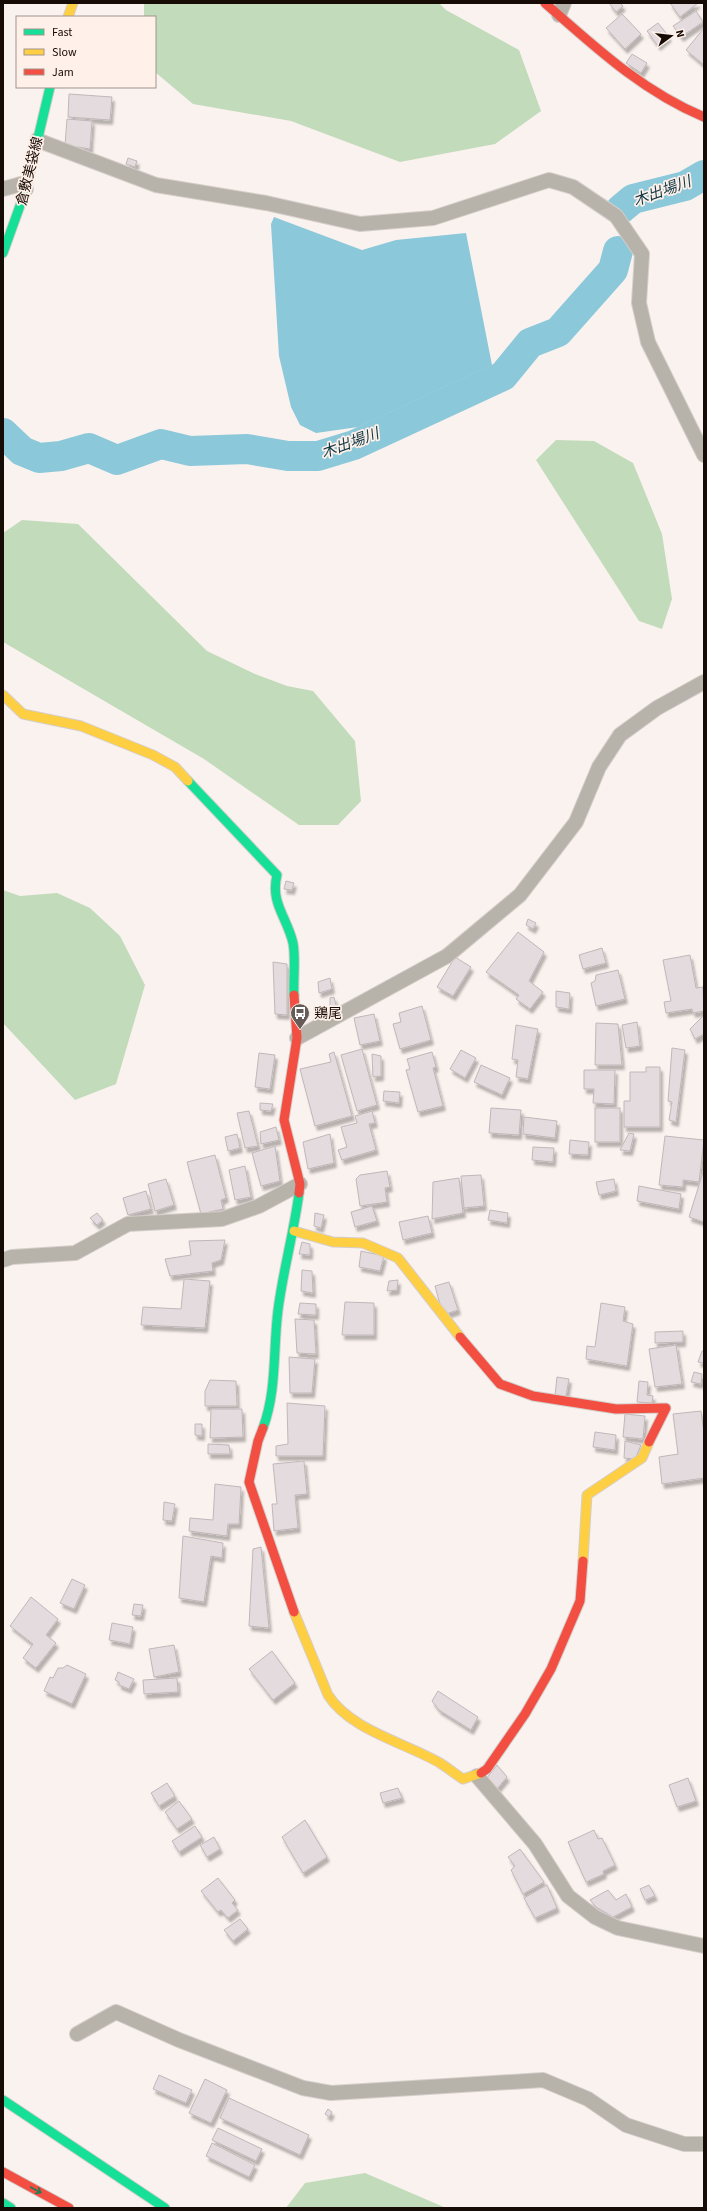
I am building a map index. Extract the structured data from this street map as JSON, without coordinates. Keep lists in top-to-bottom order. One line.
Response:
{"streets":{"main road":["倉敷美袋線"]},"water":["木出場川"],"places":{"bus stop":["鶏尾"]},"legend":["Fast","Slow","Jam"],"north":"right"}
